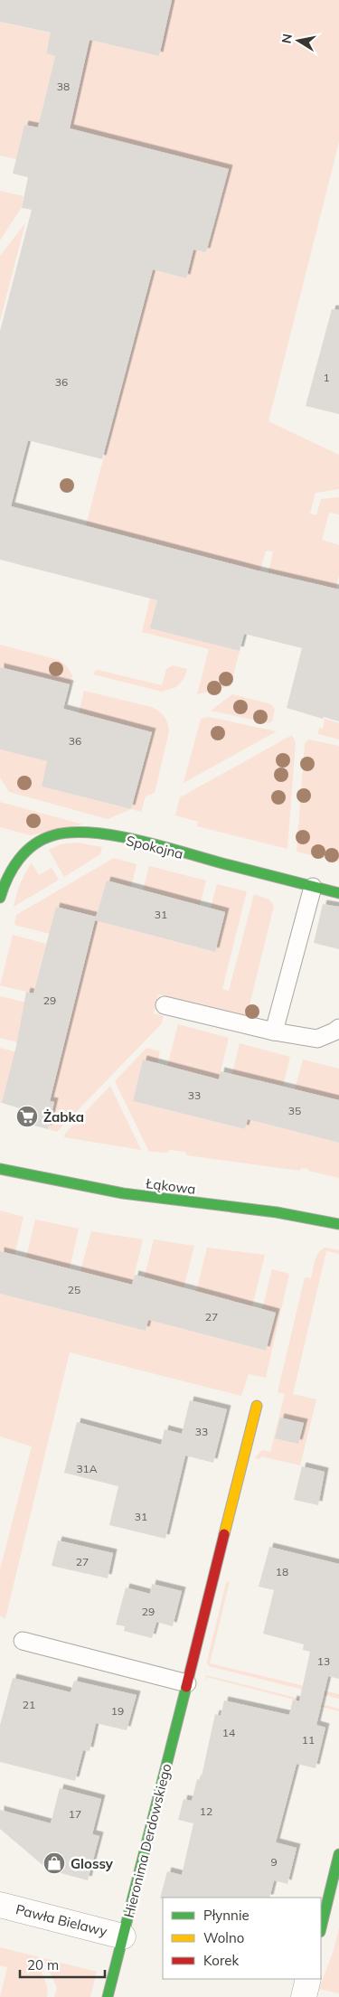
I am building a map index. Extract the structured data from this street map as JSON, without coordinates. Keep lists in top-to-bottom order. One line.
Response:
{"streets":{"street":["Spokojna","Łąkowa","Hieronima Derdowskiego","Pawła Bielawy"]},"crossings":[["Hieronima Derdowskiego","Pawła Bielawy"]],"places":{"supermarket":["Żabka"],"shop":["Glossy"]},"house_numbers":["38","1","36","36","31","29","33","35","25","27","33","31A","31","27","18","29","13","21","19","14","11","12","17","9"],"legend":["Płynnie","Wolno","Korek"],"scale_bar":"20 m","north":"left"}
